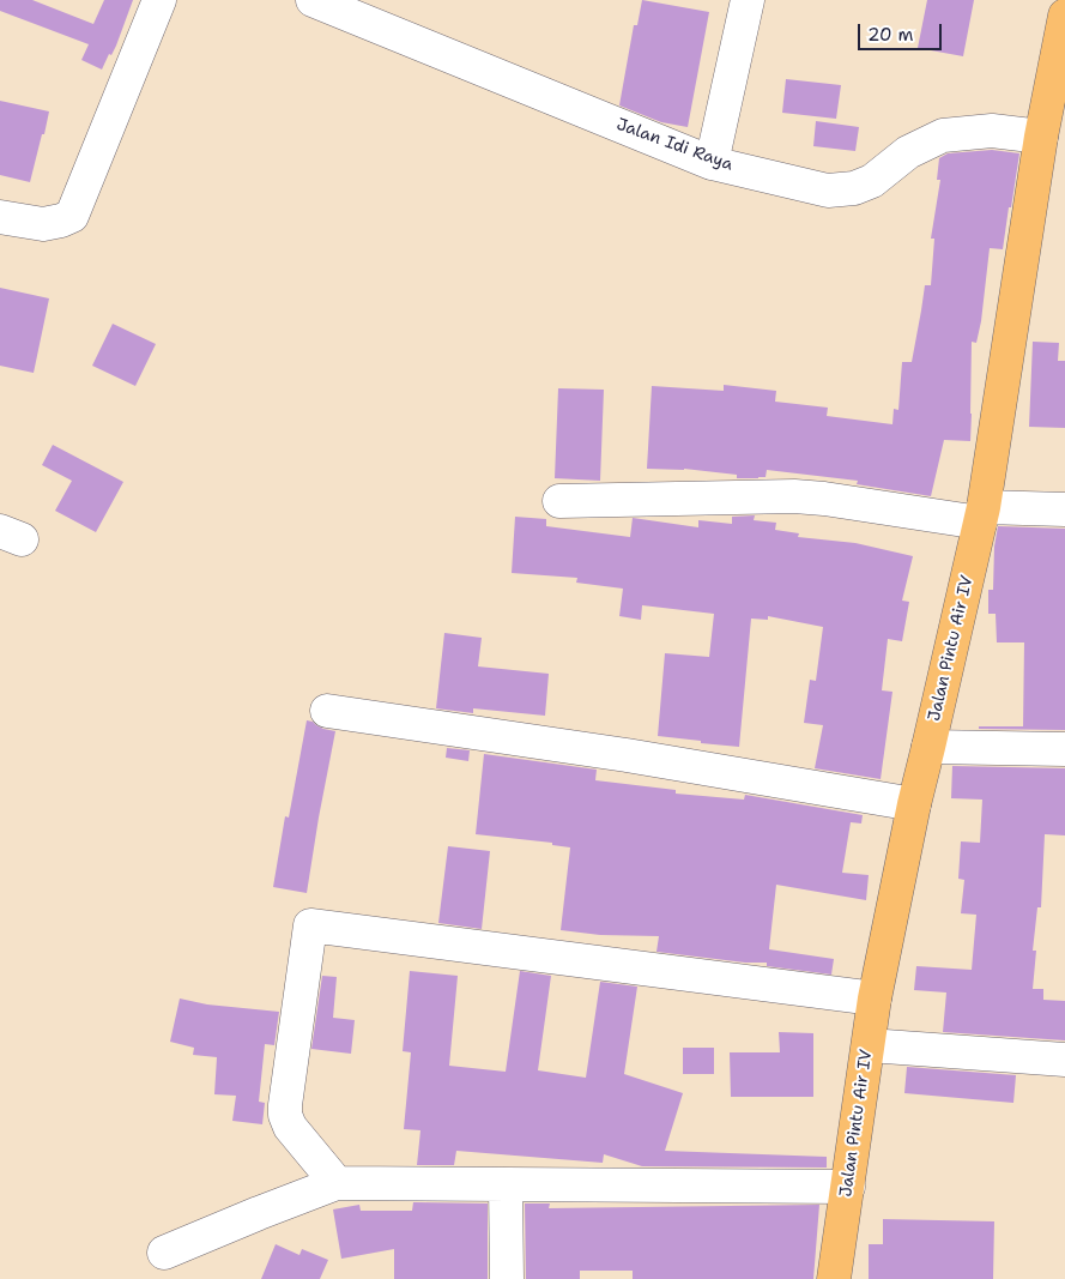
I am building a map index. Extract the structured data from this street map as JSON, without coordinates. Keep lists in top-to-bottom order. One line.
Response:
{"streets":{"main road":["Jalan Pintu Air IV"],"street":["Jalan Idi Raya"]},"crossings":[["Jalan Idi Raya","Jalan Pintu Air IV"]],"scale_bar":"20 m"}
